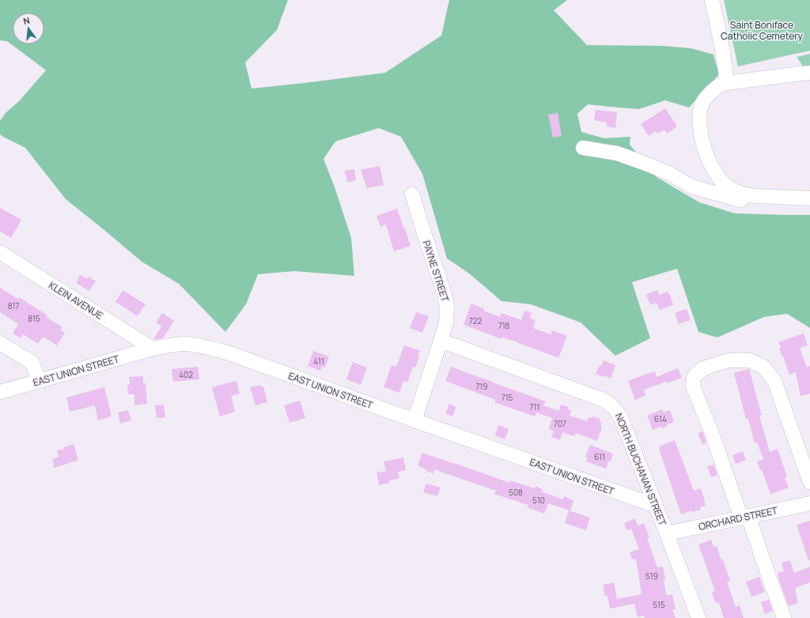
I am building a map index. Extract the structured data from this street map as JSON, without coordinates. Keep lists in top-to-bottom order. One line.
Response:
{"streets":{"street":["PAYNE STREET","KLEIN AVENUE","EAST UNION STREET","NORTH BUCHANAN STREET","ORCHARD STREET"]},"crossings":[["PAYNE STREET","EAST UNION STREET"],["PAYNE STREET","NORTH BUCHANAN STREET"],["KLEIN AVENUE","EAST UNION STREET"],["EAST UNION STREET","NORTH BUCHANAN STREET"],["NORTH BUCHANAN STREET","ORCHARD STREET"]],"parks":["Saint Boniface Catholic Cemetery"],"house_numbers":["817","815","722","718","411","402","719","715","711","614","707","611","508","510","519","515"],"north":"top"}
